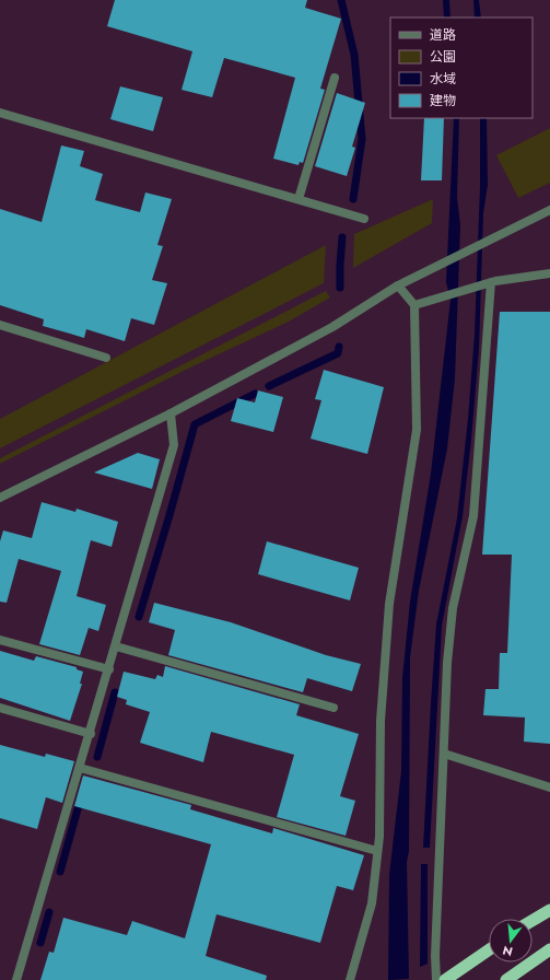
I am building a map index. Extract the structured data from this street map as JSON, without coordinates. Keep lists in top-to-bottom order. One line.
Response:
{"legend":["道路","公園","水域","建物"],"north":"bottom"}
